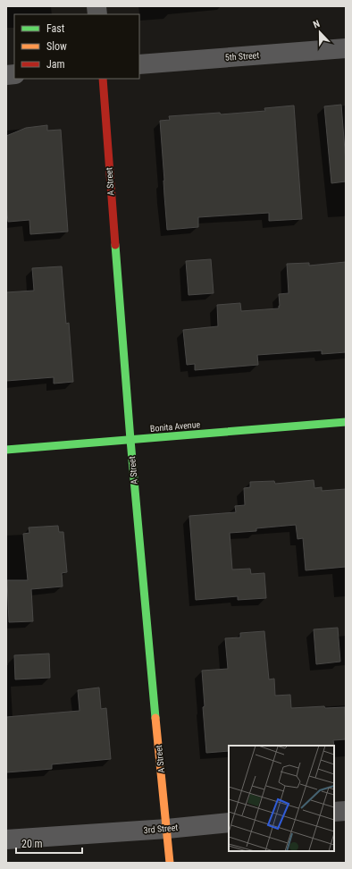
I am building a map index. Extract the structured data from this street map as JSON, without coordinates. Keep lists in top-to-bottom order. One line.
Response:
{"streets":{"street":["5th Street","A Street","Bonita Avenue","3rd Street"]},"crossings":[["A Street","Bonita Avenue"],["A Street","3rd Street"]],"legend":["Fast","Slow","Jam"],"scale_bar":"20 m","north":"top"}
